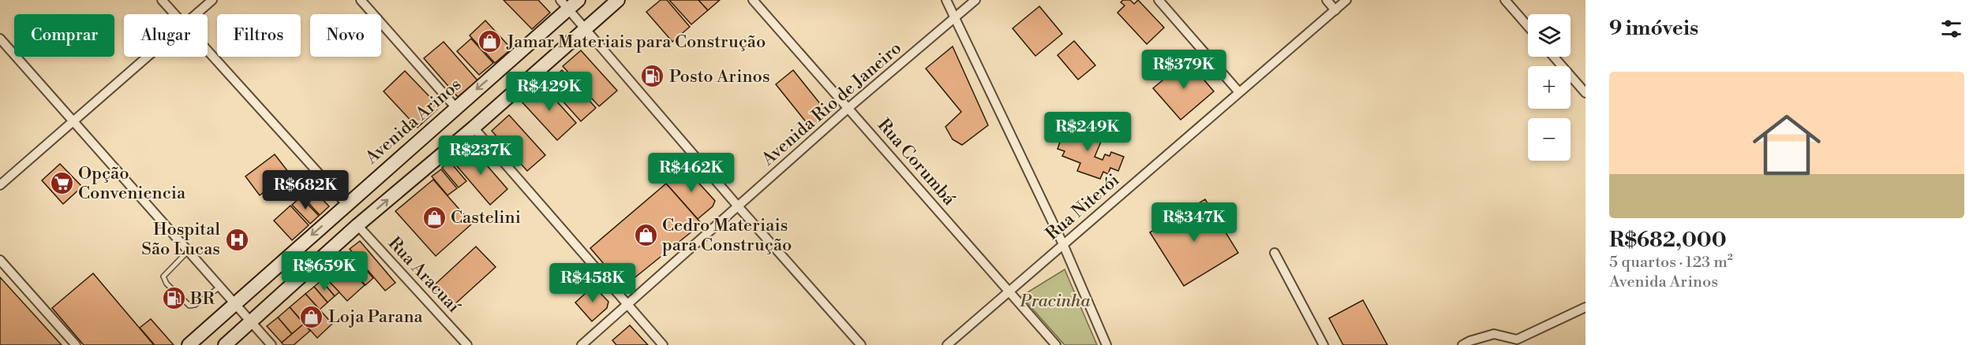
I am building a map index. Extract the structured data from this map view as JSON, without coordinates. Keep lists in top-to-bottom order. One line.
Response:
{"streets":{"main road":["Avenida Arinos"],"street":["Avenida Rio de Janeiro","Rua Corumbá","Rua Niterói","Rua Aracuaí"]},"crossings":[["Avenida Rio de Janeiro","Rua Corumbá"],["Rua Corumbá","Rua Niterói"]],"parks":["Pracinha"],"places":{"shop":["Jamar Materiais para Construção","Castelini","Cedro Materiais para Construção","Loja Parana"],"fuel station":["Posto Arinos","BR"],"supermarket":["Opção Conveniencia"],"hospital":["Hospital São Lucas"]},"page":{"heading":"9 imóveis","map_buttons":["+","−"],"chip":["Comprar","Alugar","Filtros","Novo"],"price":["R$379K","R$429K","R$249K","R$237K","R$462K","R$682K","R$347K","R$659K","R$458K"],"list":[{"name":"R$682,000","note":"5 quartos · 123 m² · Avenida Arinos"}]}}
